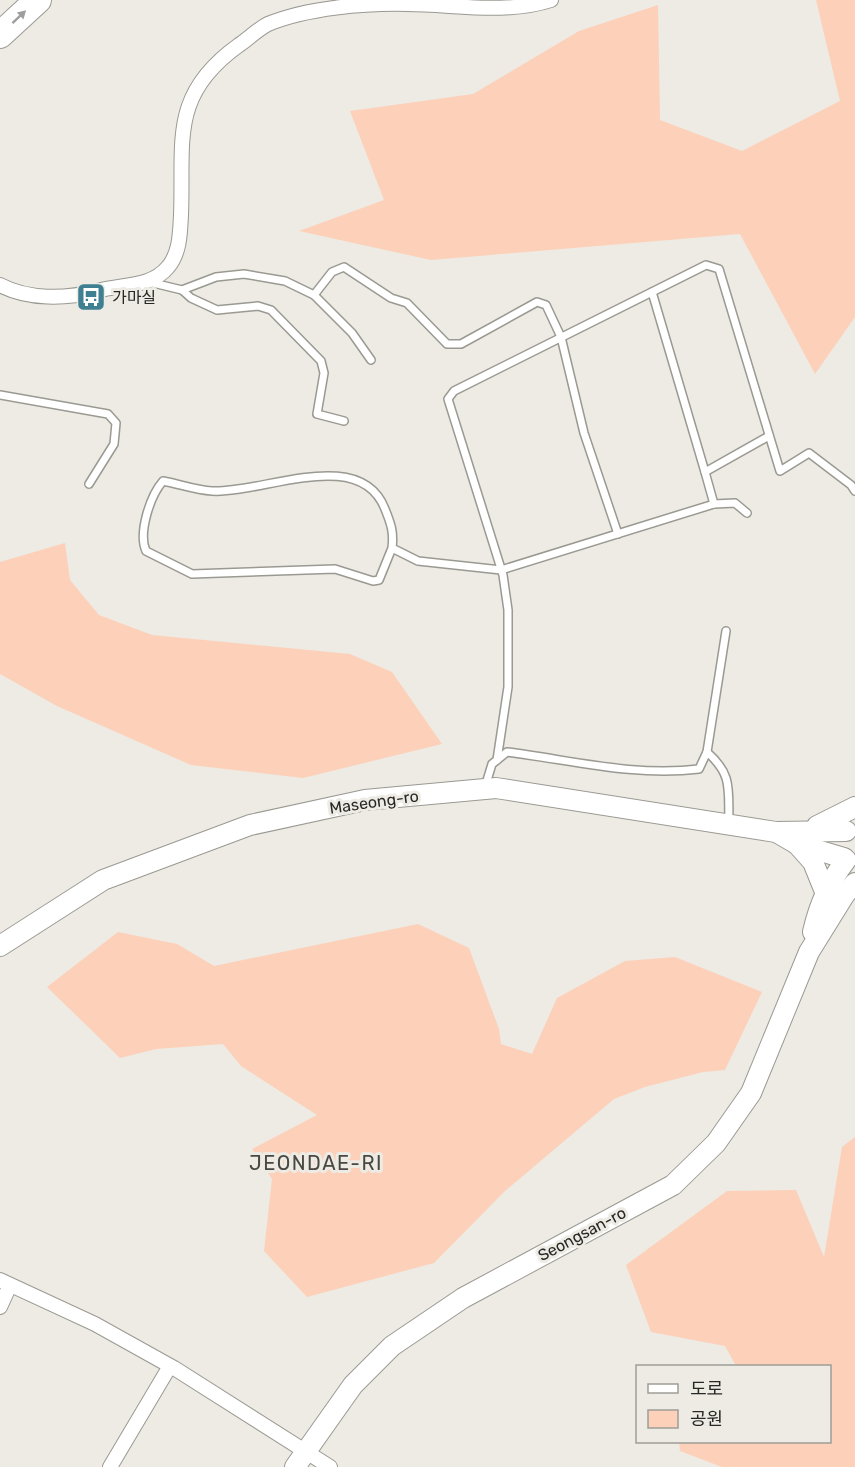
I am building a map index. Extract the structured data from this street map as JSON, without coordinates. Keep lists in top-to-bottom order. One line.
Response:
{"streets":{"main road":["Maseong-ro","Seongsan-ro"]},"districts":["JEONDAE-RI"],"places":{"bus stop":["가마실"]},"legend":["도로","공원"]}
